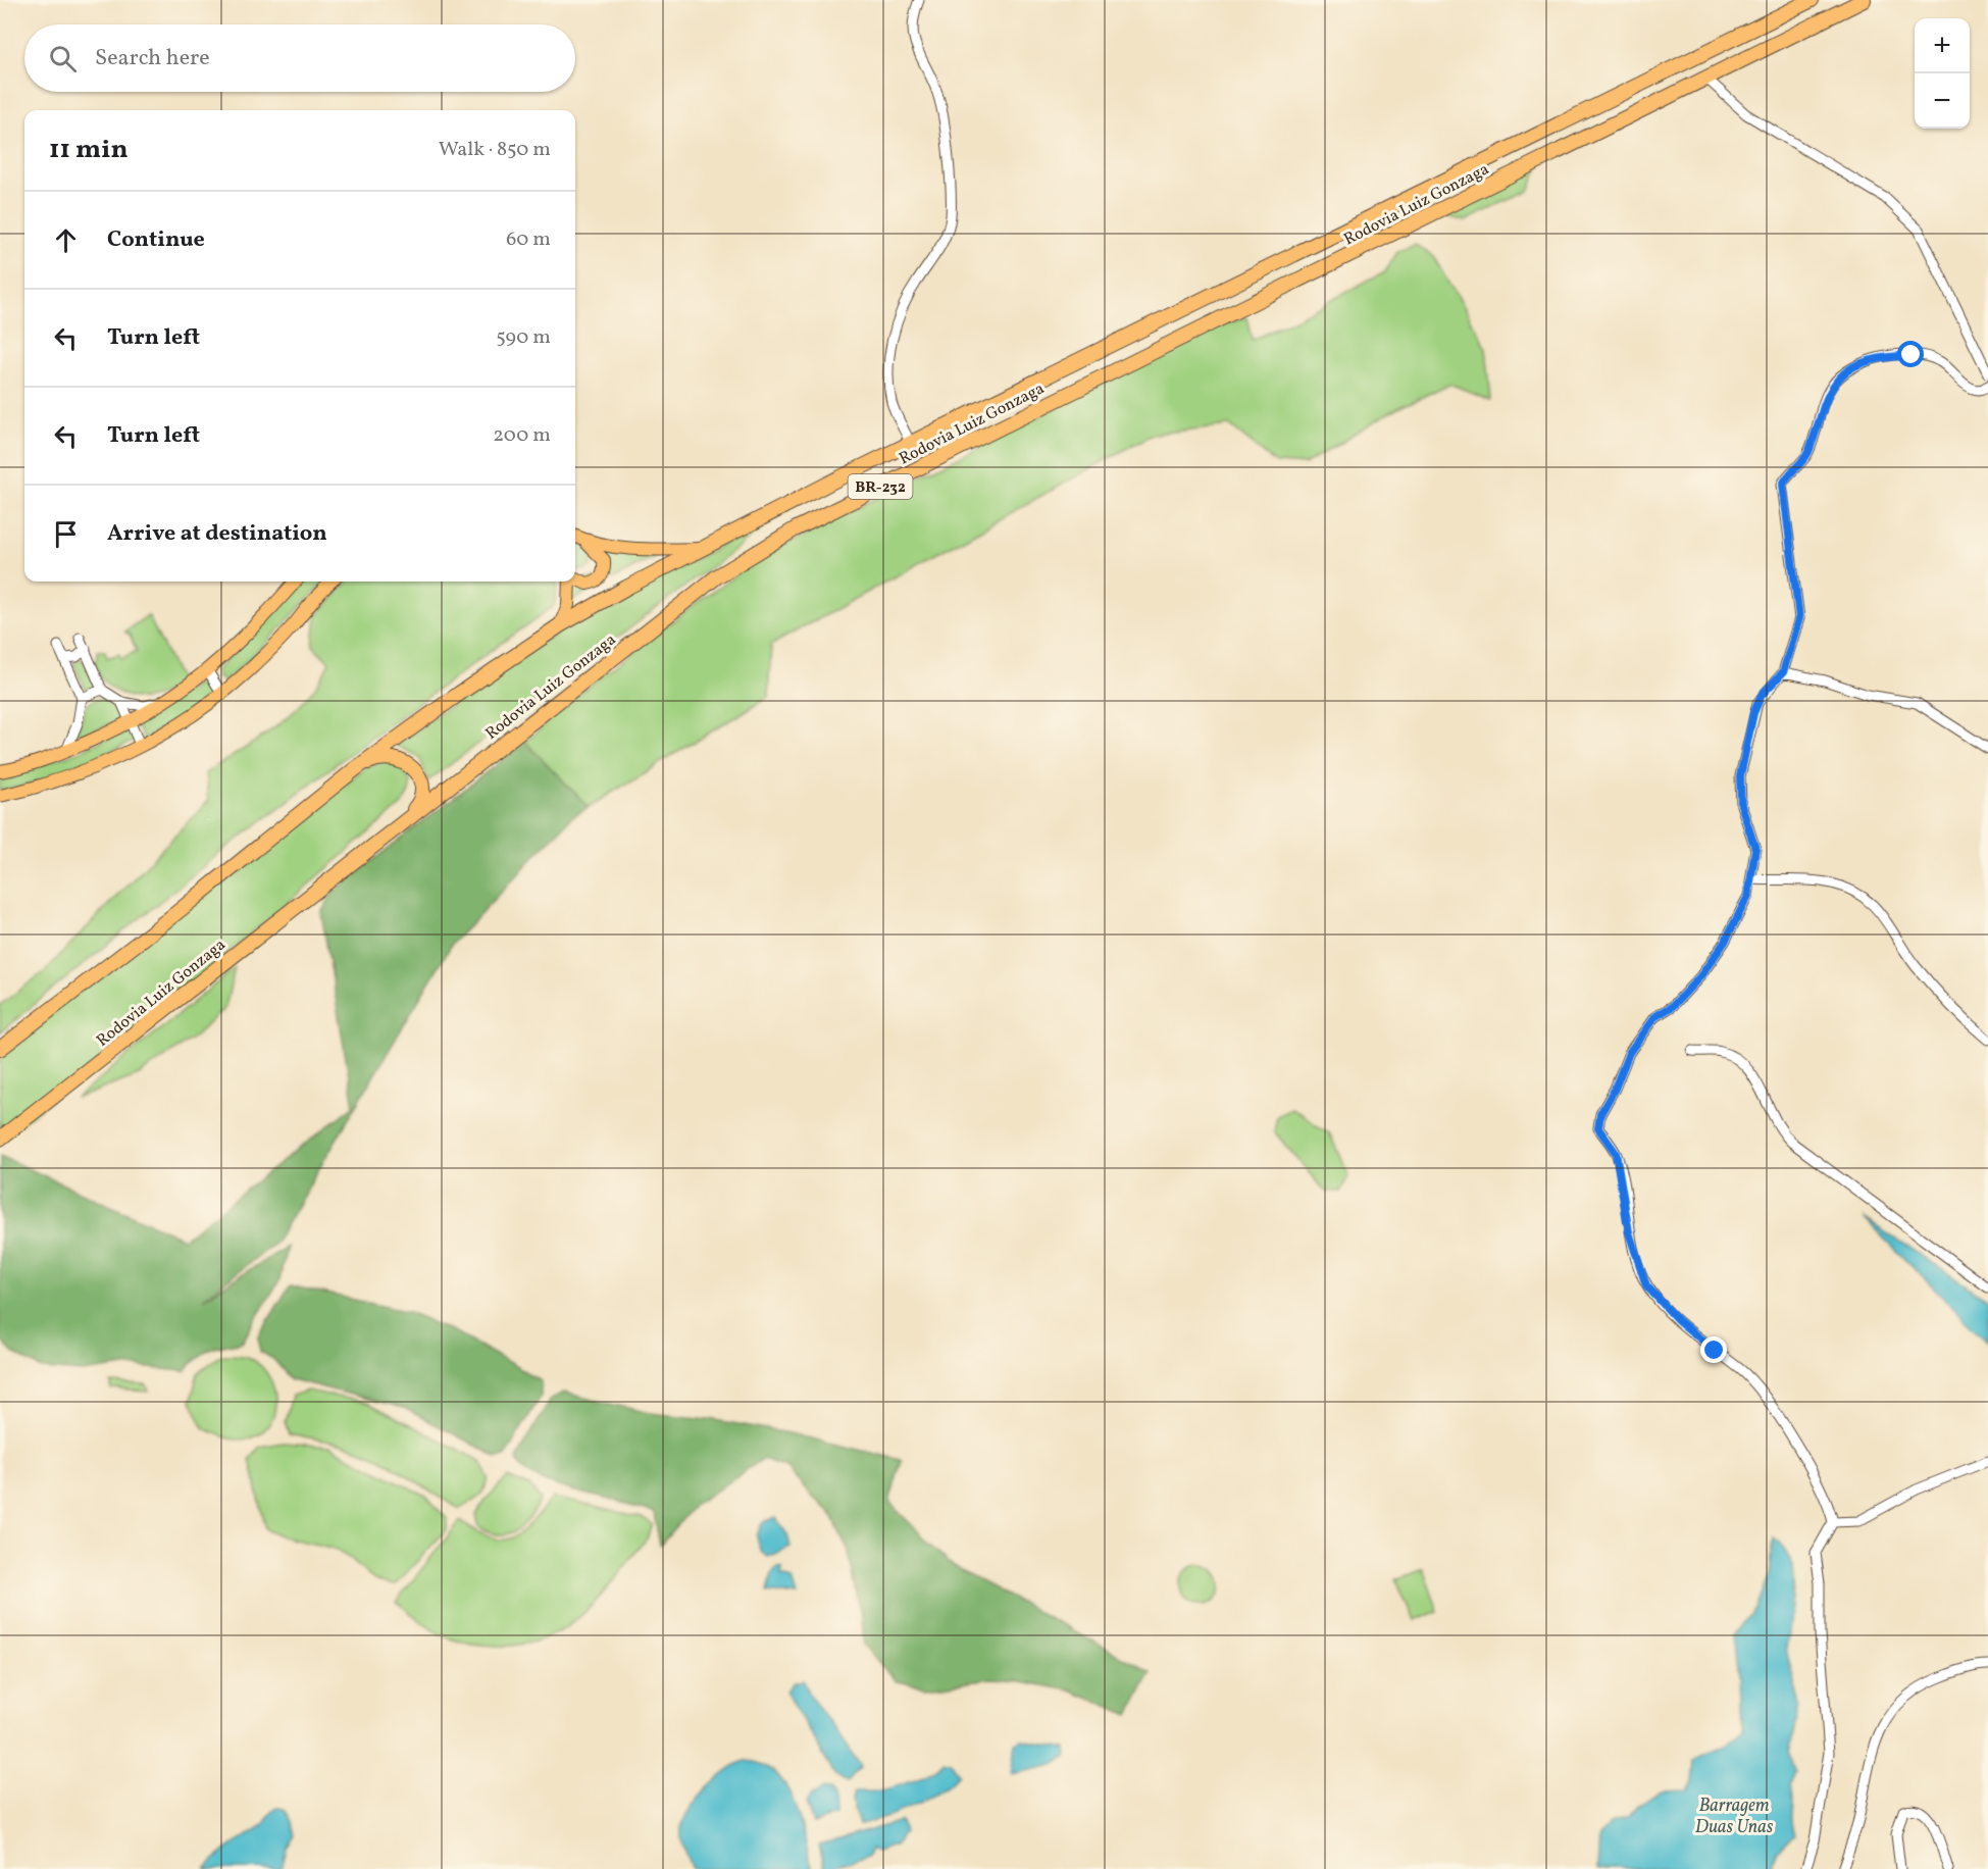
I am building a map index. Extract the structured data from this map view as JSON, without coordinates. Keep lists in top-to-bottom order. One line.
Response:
{"streets":{"highway":["Rodovia Luiz Gonzaga","BR-232"]},"water":["Barragem Duas Unas"],"page":{"map_buttons":["+","−"],"search":"Search here","heading":["11 min","Walk · 850 m"],"list":[["Continue","60 m"],["Turn left","590 m"],["Turn left","200 m"],"Arrive at destination"]}}
